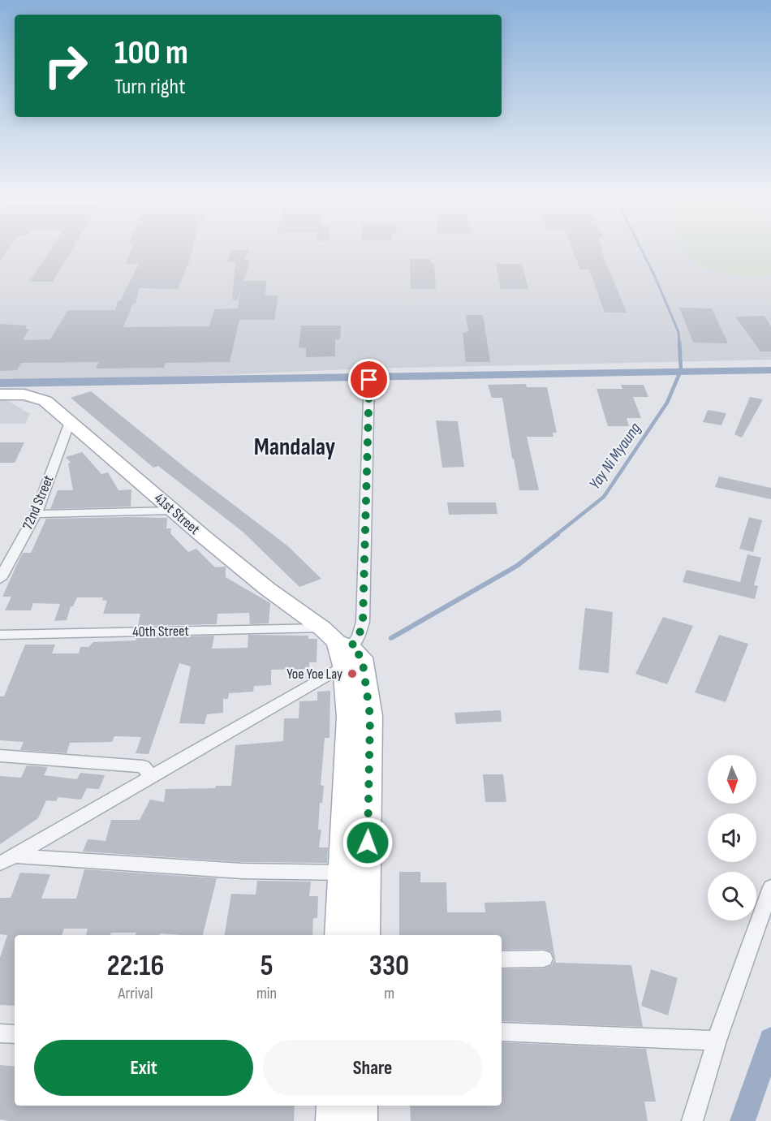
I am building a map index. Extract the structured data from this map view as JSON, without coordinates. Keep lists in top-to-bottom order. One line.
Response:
{"streets":{"main road":["41st Street"],"street":["72nd Street","40th Street"]},"crossings":[["72nd Street","41st Street"],["41st Street","40th Street"]],"districts":["Mandalay"],"water":["Yay Ni Myaung"],"places":["Yoe Yoe Lay"],"north":"bottom","page":{"turn":["100 m","Turn right"],"eta":["22:16","Arrival","5","min","330","m"],"buttons":["Exit","Share"]}}
